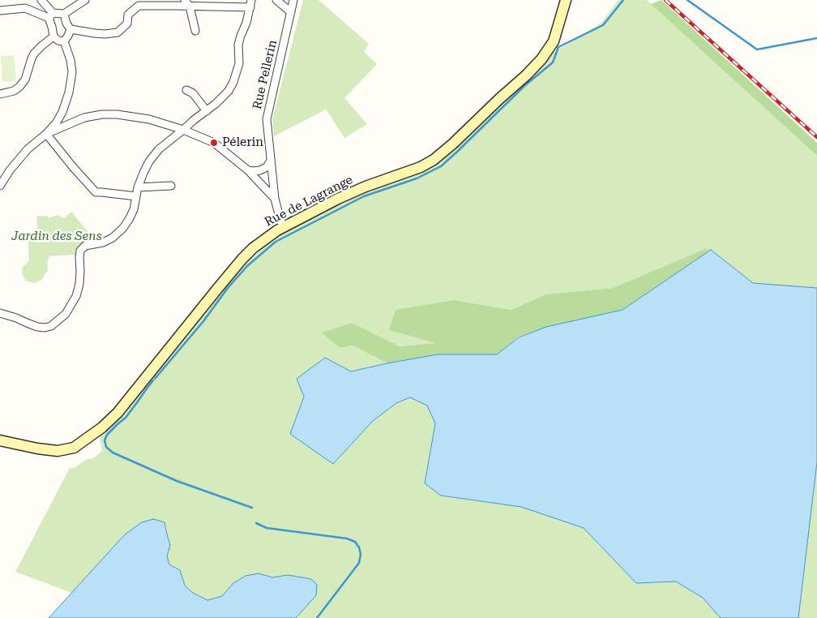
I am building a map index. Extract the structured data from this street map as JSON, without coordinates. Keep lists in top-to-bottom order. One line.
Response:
{"streets":{"street":["Rue Pellerin","Rue de Lagrange"]},"crossings":[["Rue Pellerin","Rue de Lagrange"]],"parks":["Jardin des Sens"],"places":["Pélerin"]}
